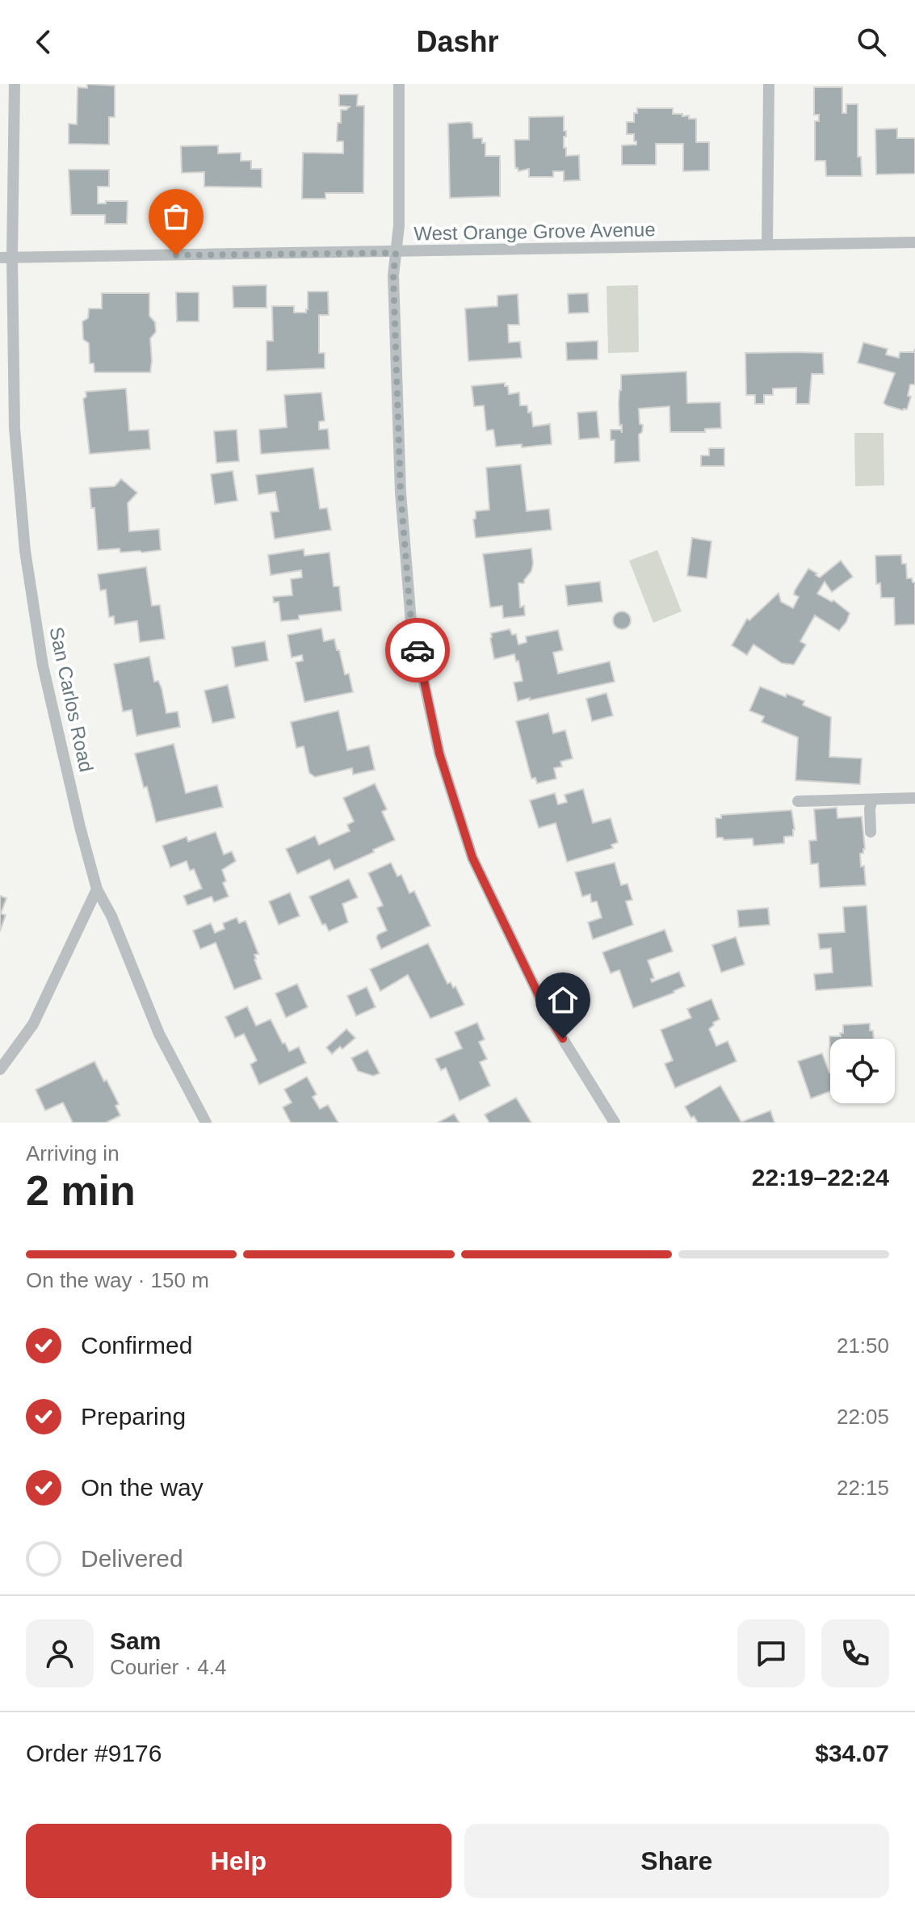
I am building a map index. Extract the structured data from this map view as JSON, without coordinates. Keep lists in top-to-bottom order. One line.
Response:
{"streets":{"street":["West Orange Grove Avenue","San Carlos Road"]},"crossings":[["West Orange Grove Avenue","San Carlos Road"]],"page":{"header":"Dashr","heading":["2 min","Arriving in","22:19–22:24"],"panel":["Sam","Courier · 4.4","Order #9176","$34.07"],"bar":"On the way · 150 m","list":[["Confirmed","21:50"],["Preparing","22:05"],["On the way","22:15"],"Delivered"],"buttons":["Help","Share"]}}
